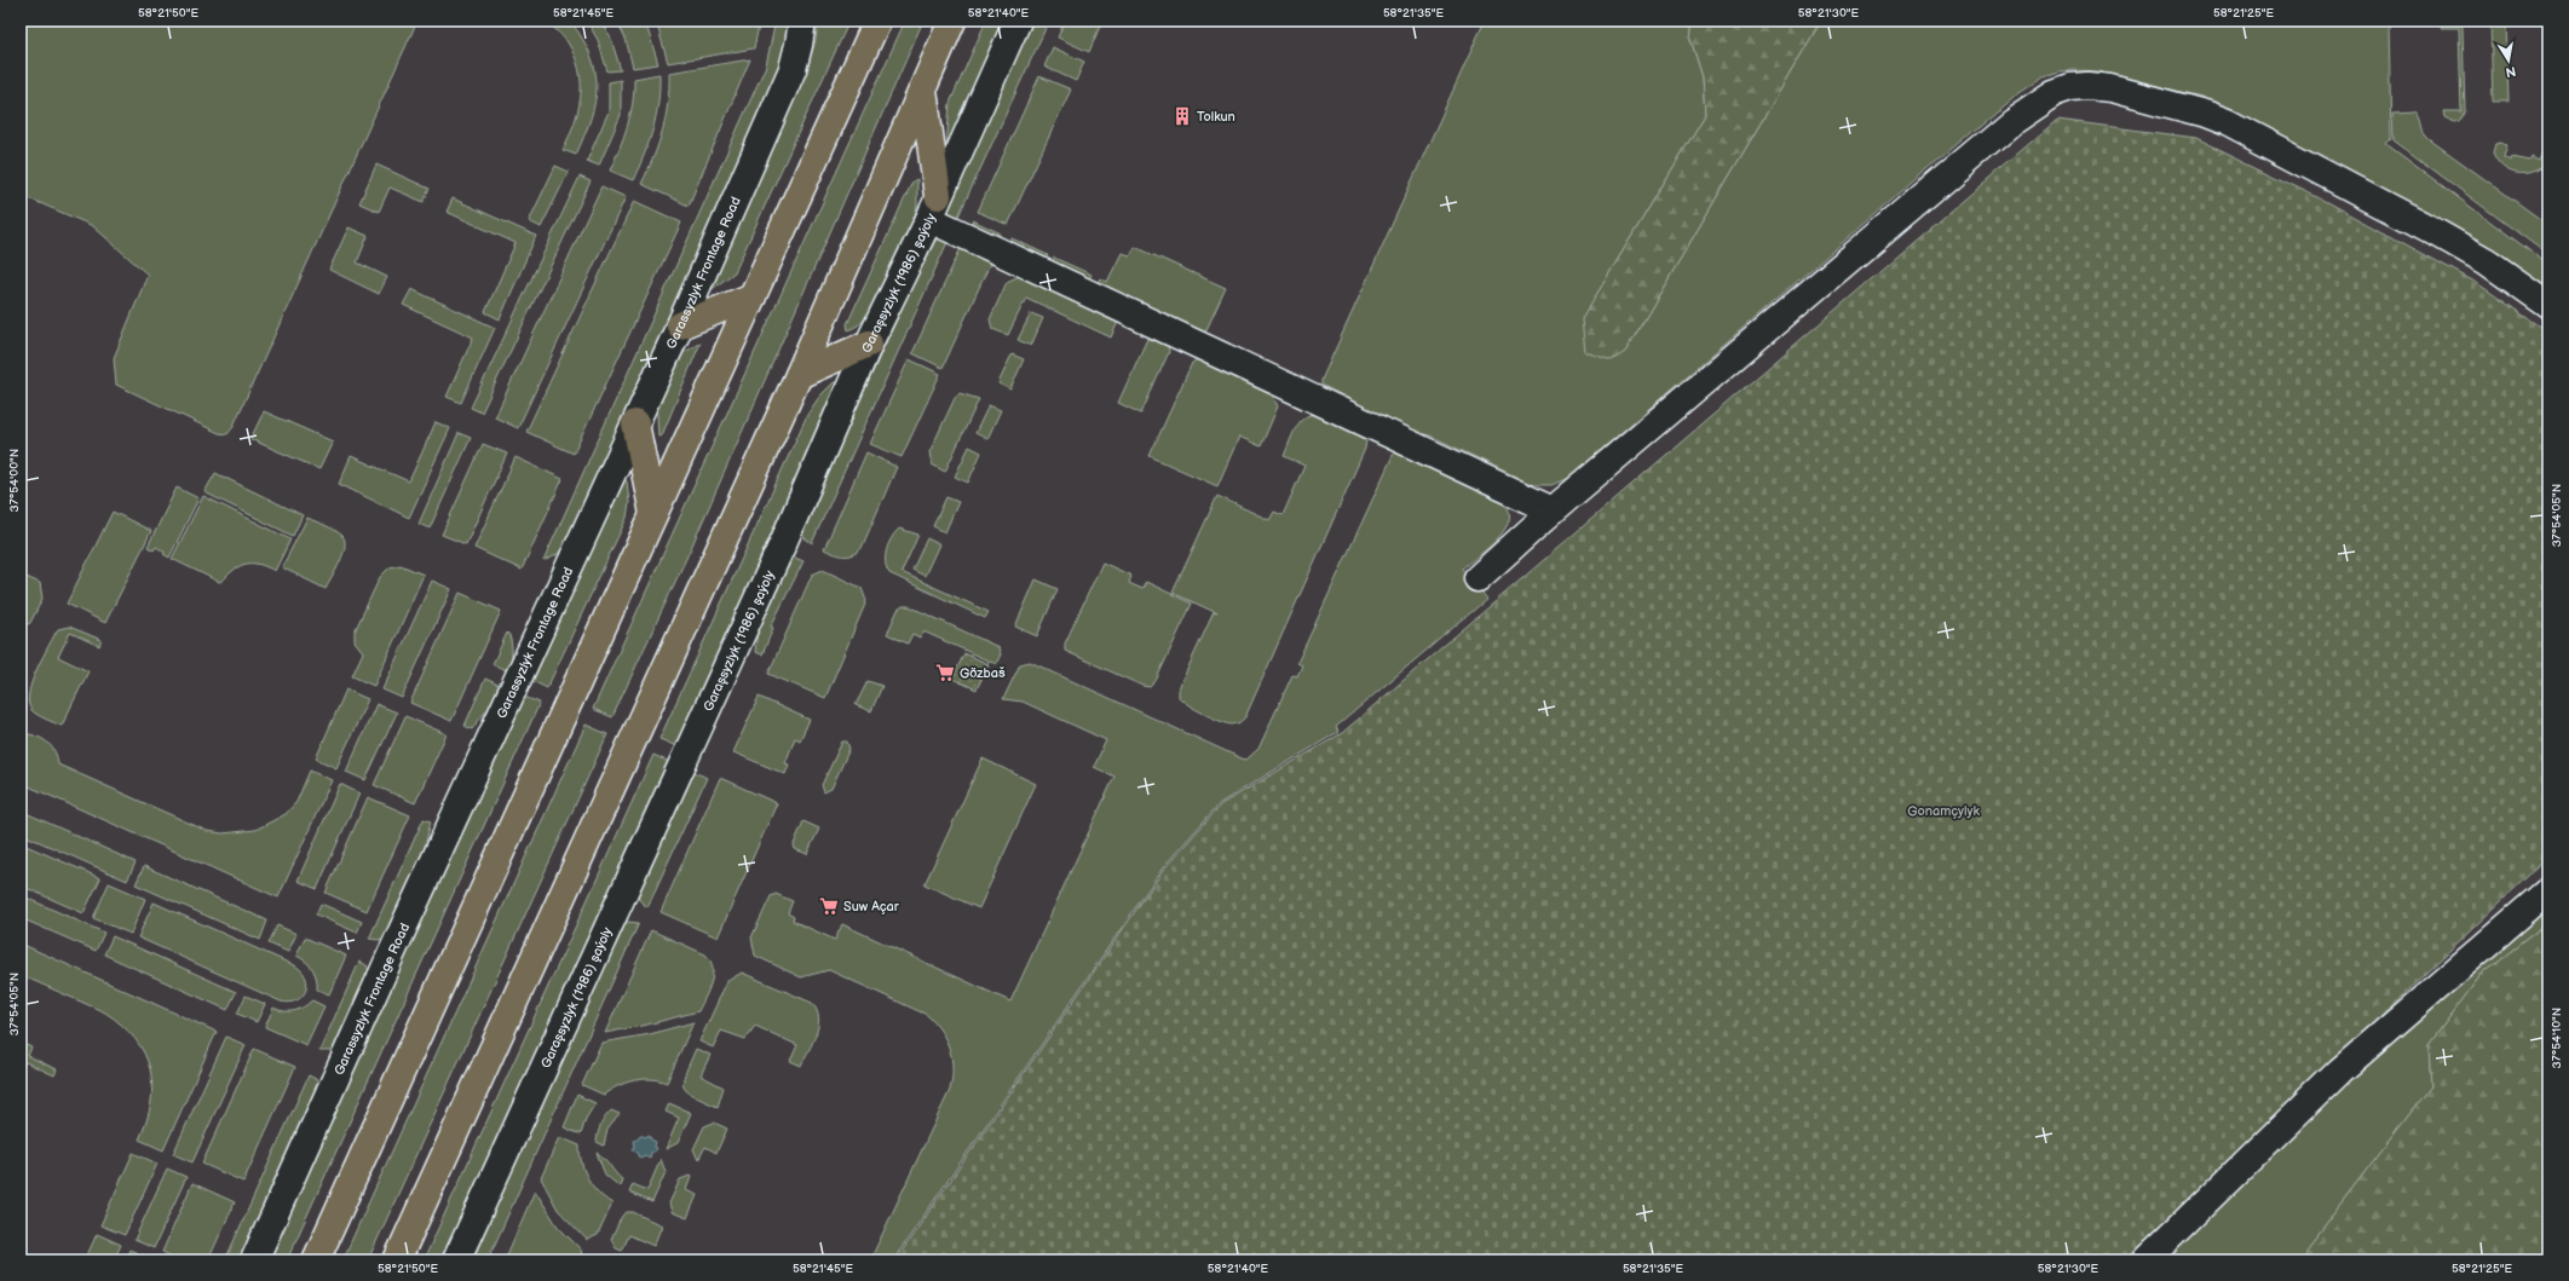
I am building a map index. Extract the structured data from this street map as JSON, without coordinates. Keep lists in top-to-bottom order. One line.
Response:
{"streets":{"street":["Garassyzlyk Frontage Road","Garaşsyzlyk (1986) şaýoly"]},"parks":["Gonamçylyk"],"places":{"building":["Tolkun"],"supermarket":["Gözbaš","Suw Açar"]},"north":"bottom","coordinates":["58°21'50\"E","58°21'45\"E","58°21'40\"E","58°21'35\"E","58°21'30\"E","58°21'25\"E","37°54'00\"N","37°54'05\"N","37°54'10\"N"]}
